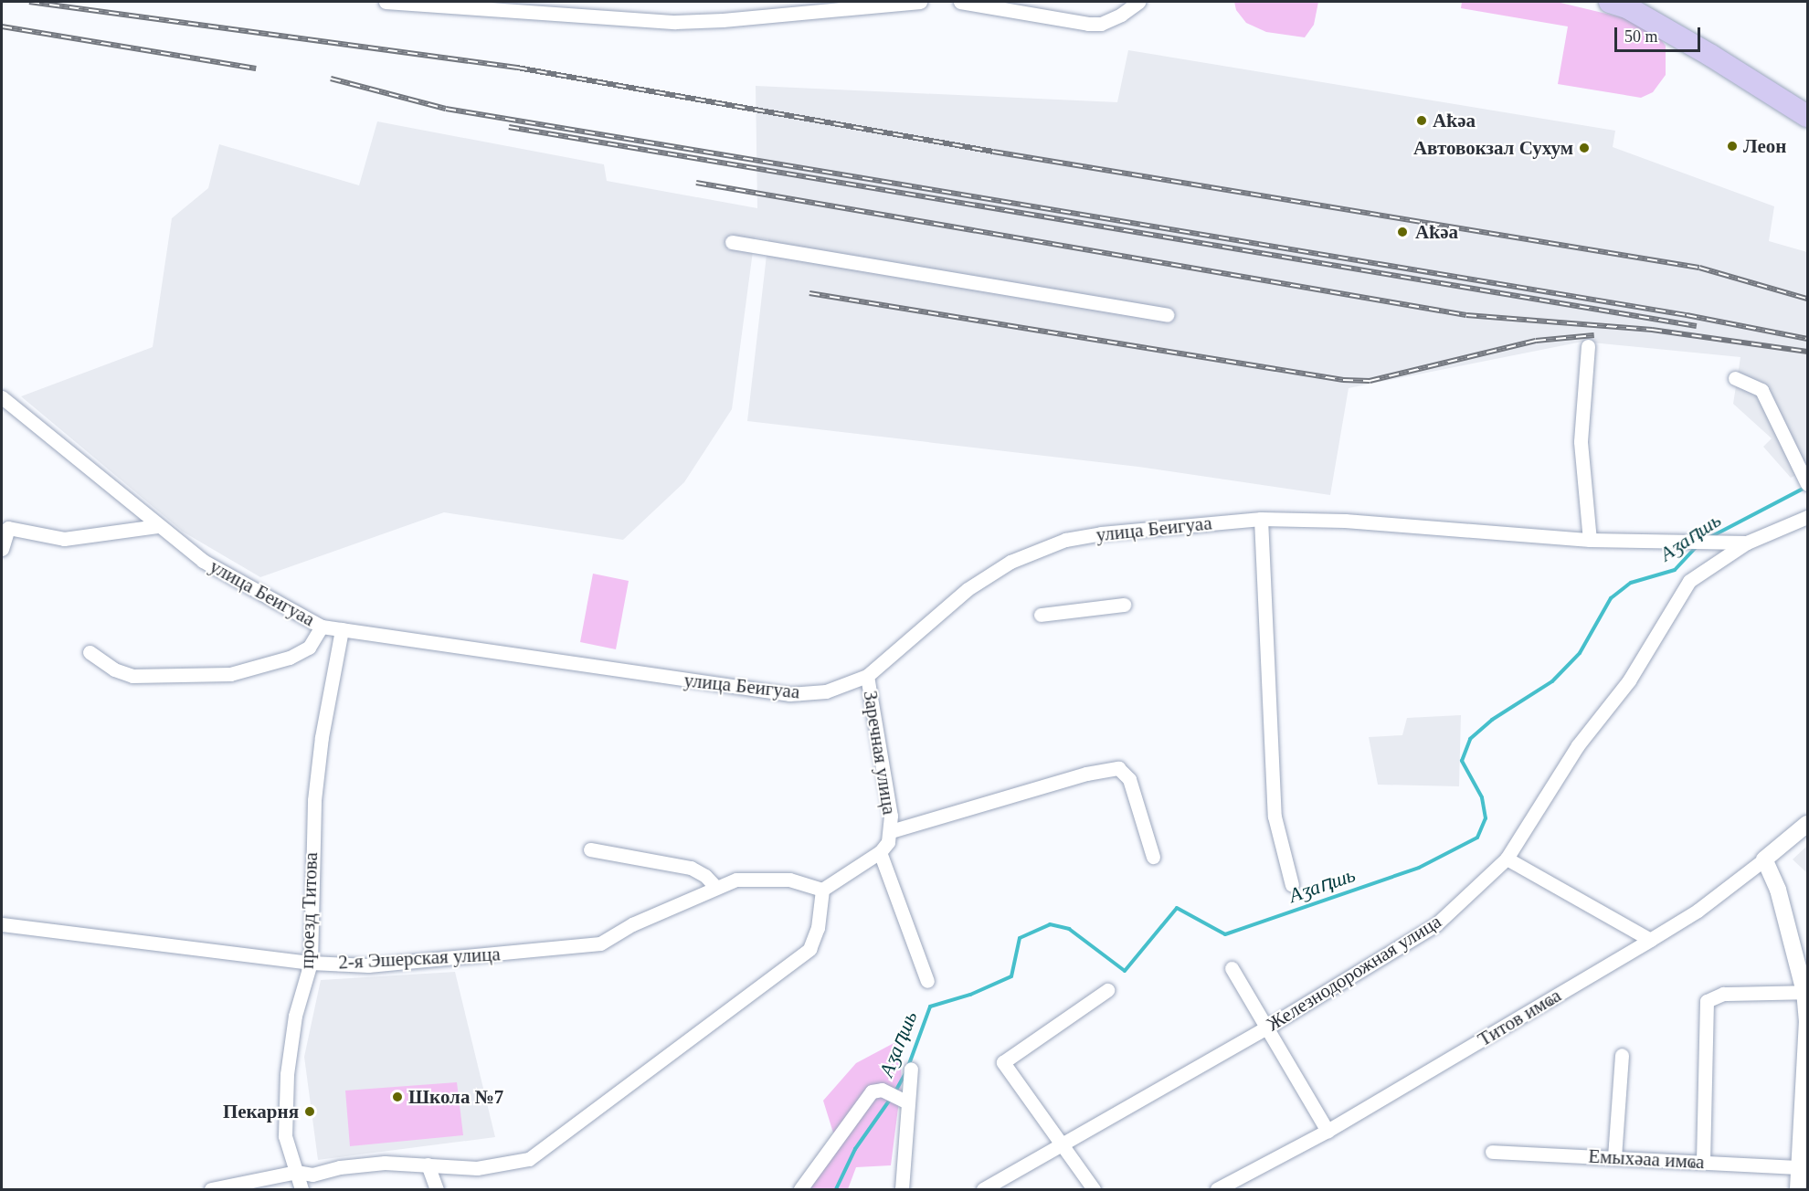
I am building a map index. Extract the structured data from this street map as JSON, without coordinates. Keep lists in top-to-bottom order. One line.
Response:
{"streets":{"street":["улица Беигуаа","Заречная улица","проезд Титова","2-я Эшерская улица","Железнодорожная улица","Титов имҩа","Емыхәаа имҩа"]},"crossings":[["улица Беигуаа","Заречная улица"],["улица Беигуаа","проезд Титова"],["улица Беигуаа","Железнодорожная улица"],["проезд Титова","2-я Эшерская улица"]],"water":["Аӡаԥшь"],"places":["Аҟәа","Леон","Автовокзал Сухум","Аҟəа","Школа №7","Пекарня"],"scale_bar":"50 m"}
